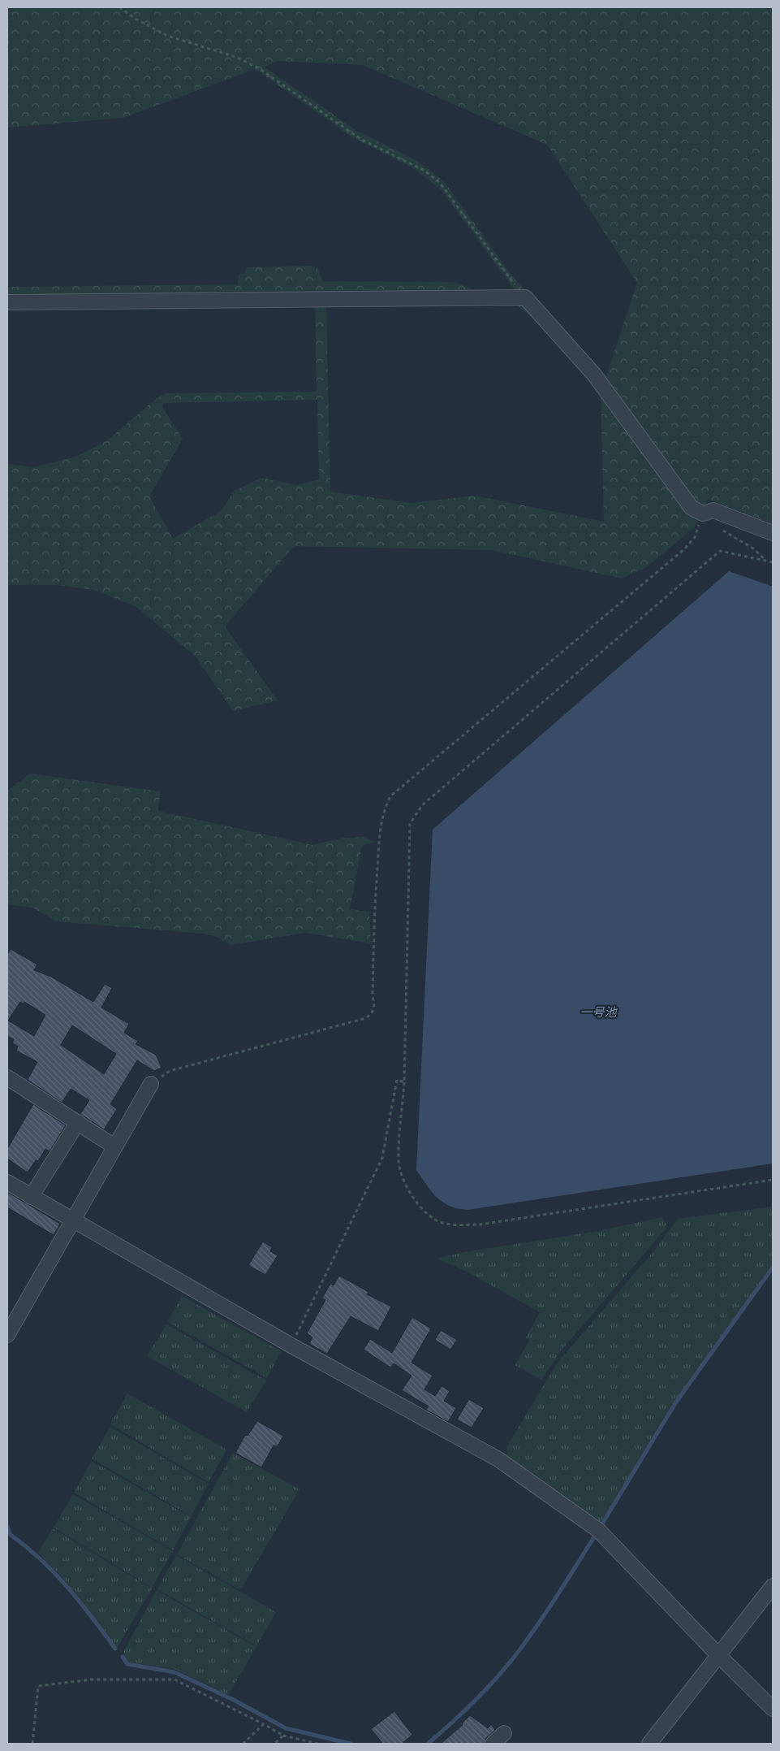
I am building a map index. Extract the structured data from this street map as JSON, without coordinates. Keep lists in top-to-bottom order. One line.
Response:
{"water":["一号池"]}
